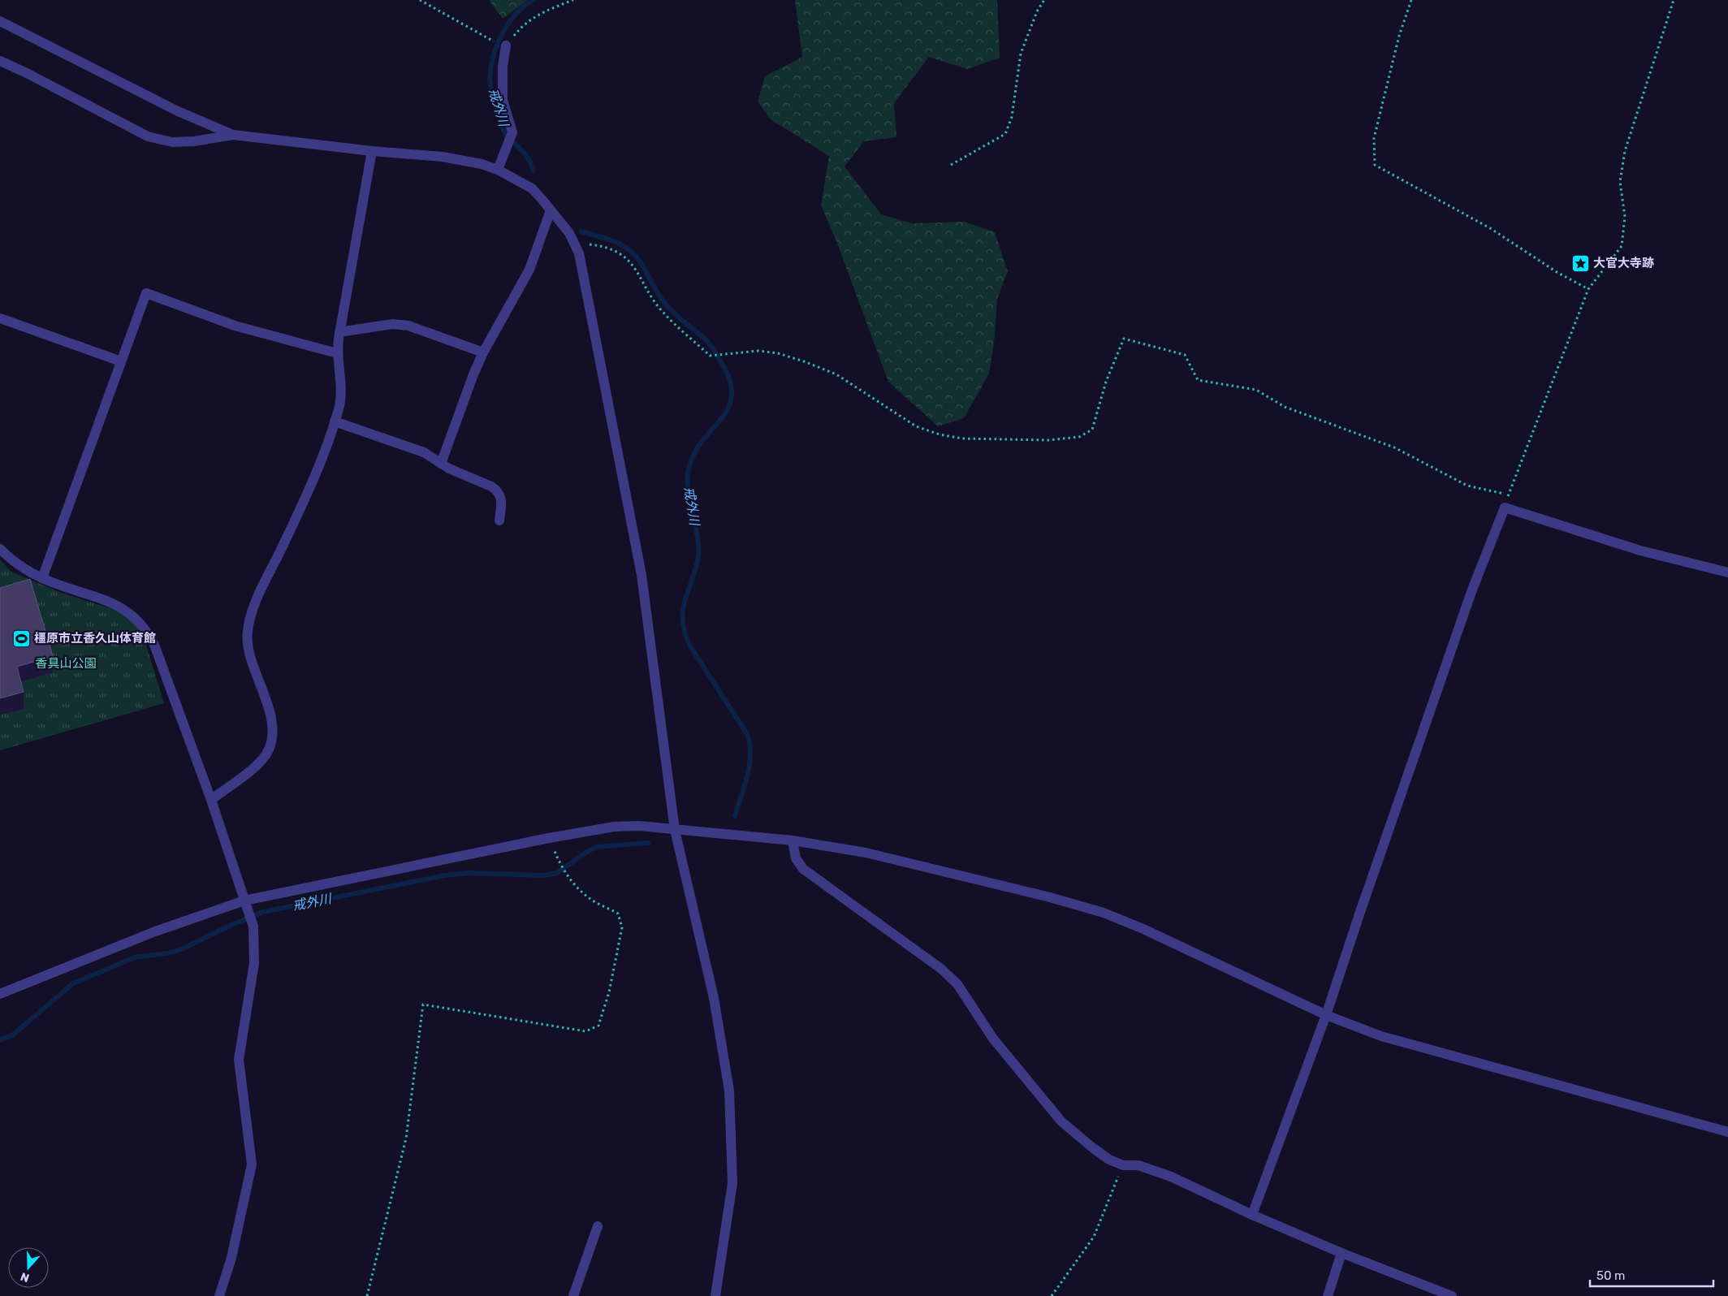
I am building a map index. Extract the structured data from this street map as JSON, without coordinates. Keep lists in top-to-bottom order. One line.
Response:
{"water":["戒外川"],"parks":["香具山公園"],"places":{"place":["大官大寺跡"],"sports":["橿原市立香久山体育館"]},"scale_bar":"50 m","north":"bottom"}
